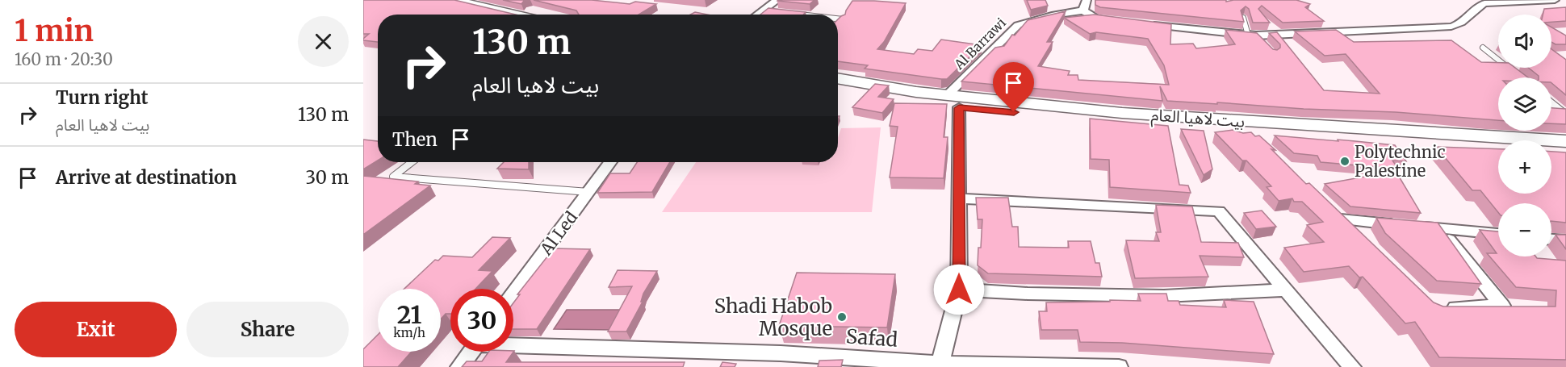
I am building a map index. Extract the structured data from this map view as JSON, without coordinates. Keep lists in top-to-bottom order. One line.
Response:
{"streets":{"main road":["بيت لاهيا العام"],"street":["Al Barrawi","Al Led","Safad"]},"crossings":[["Al Barrawi","بيت لاهيا العام"]],"places":["Polytechnic Palestine","Shadi Habob Mosque"],"page":{"heading":["1 min","160 m · 20:30"],"map_buttons":["+","−"],"turn":["130 m","بيت لاهيا العام"],"list":[{"name":"Turn right","note":"بيت لاهيا العام","value":"130 m"},{"name":"Arrive at destination","value":"30 m"}],"then":"Then","speed":"21 km/h","limit":"30","buttons":["Exit","Share"]}}
